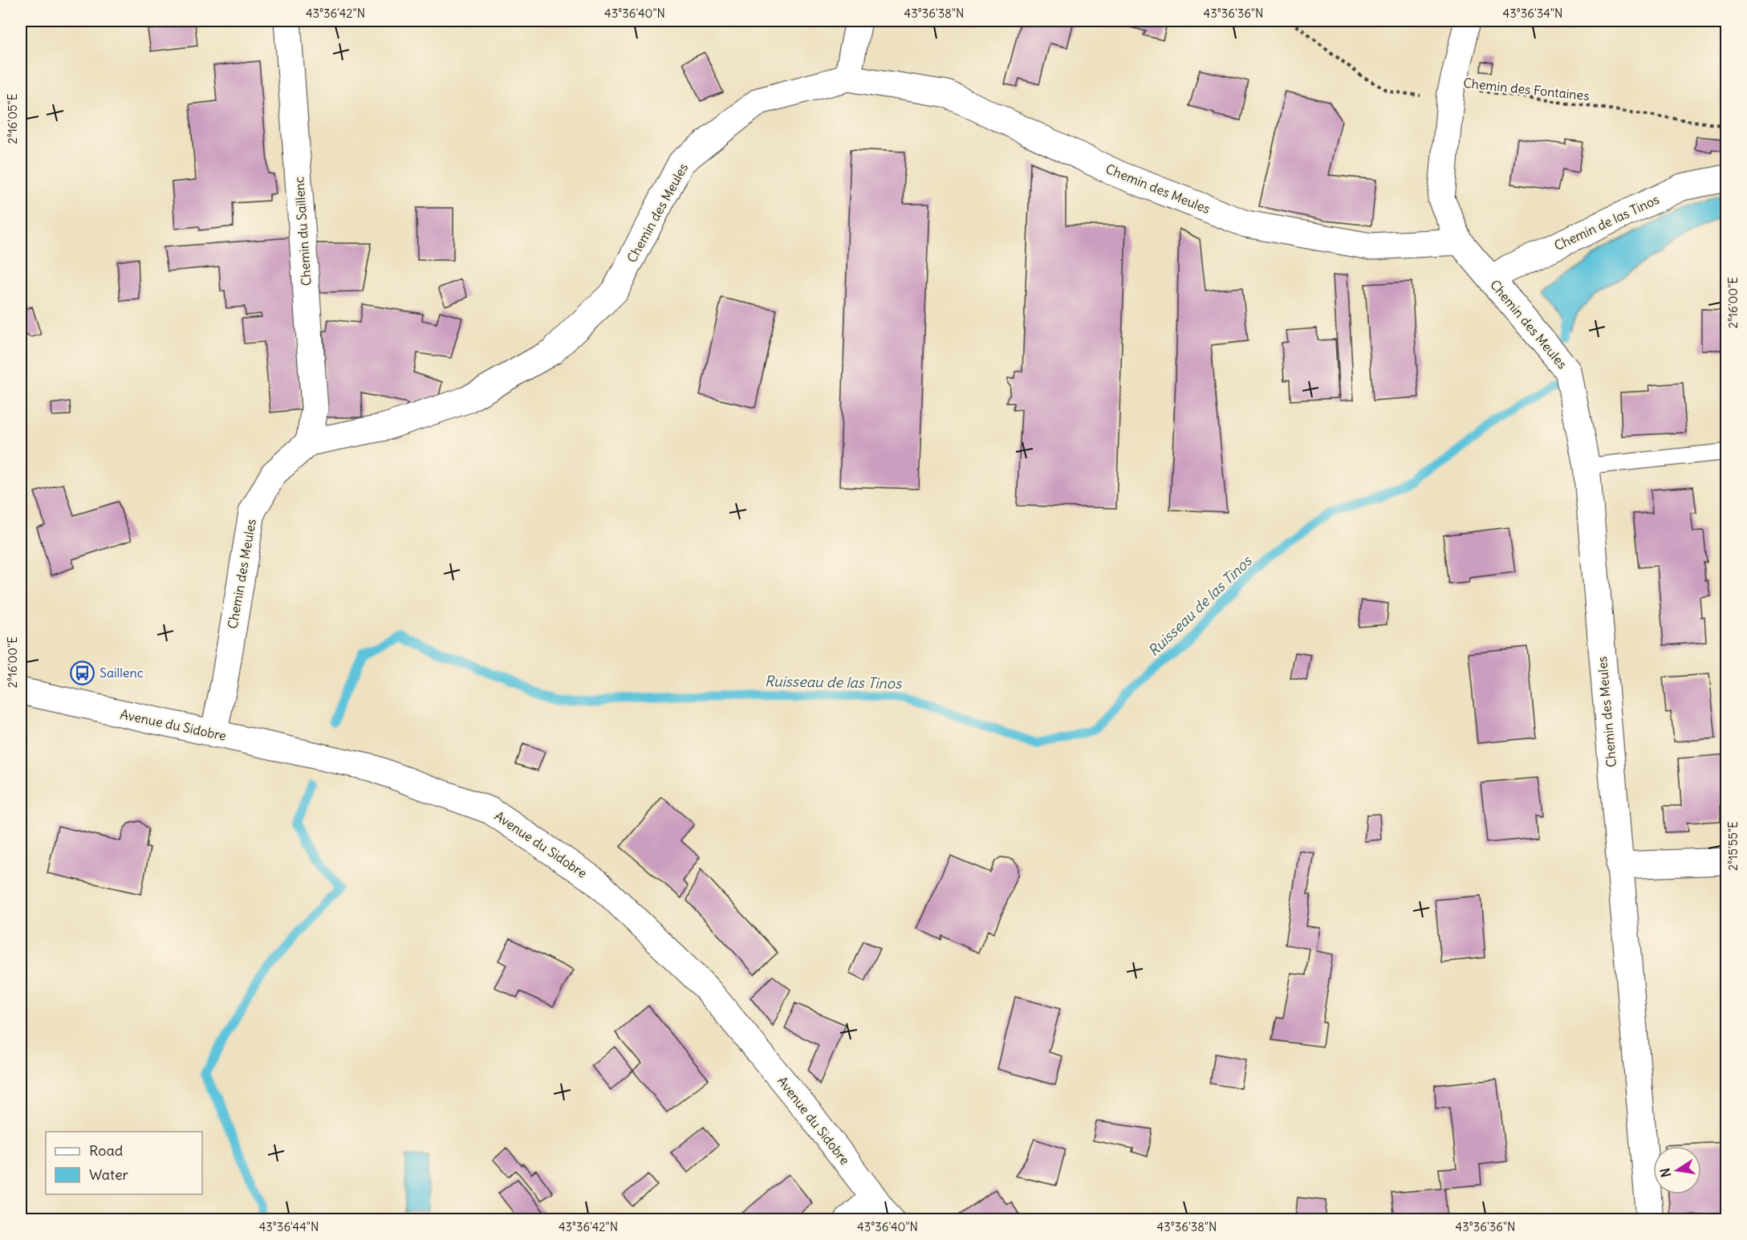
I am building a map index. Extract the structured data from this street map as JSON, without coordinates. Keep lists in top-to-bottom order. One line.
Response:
{"streets":{"street":["Chemin des Meules","Chemin de las Tinos","Chemin du Saillenc","Avenue du Sidobre"],"path":["Chemin des Fontaines"]},"crossings":[["Chemin des Meules","Chemin de las Tinos"],["Chemin des Meules","Chemin du Saillenc"],["Chemin des Meules","Avenue du Sidobre"]],"water":["Ruisseau de las Tinos"],"places":{"bus stop":["Saillenc"]},"legend":["Road","Water"],"north":"left","coordinates":["43°36'42\"N","43°36'40\"N","43°36'38\"N","43°36'36\"N","43°36'34\"N","2°16'05\"E","2°16'00\"E","2°15'55\"E","43°36'44\"N"]}
